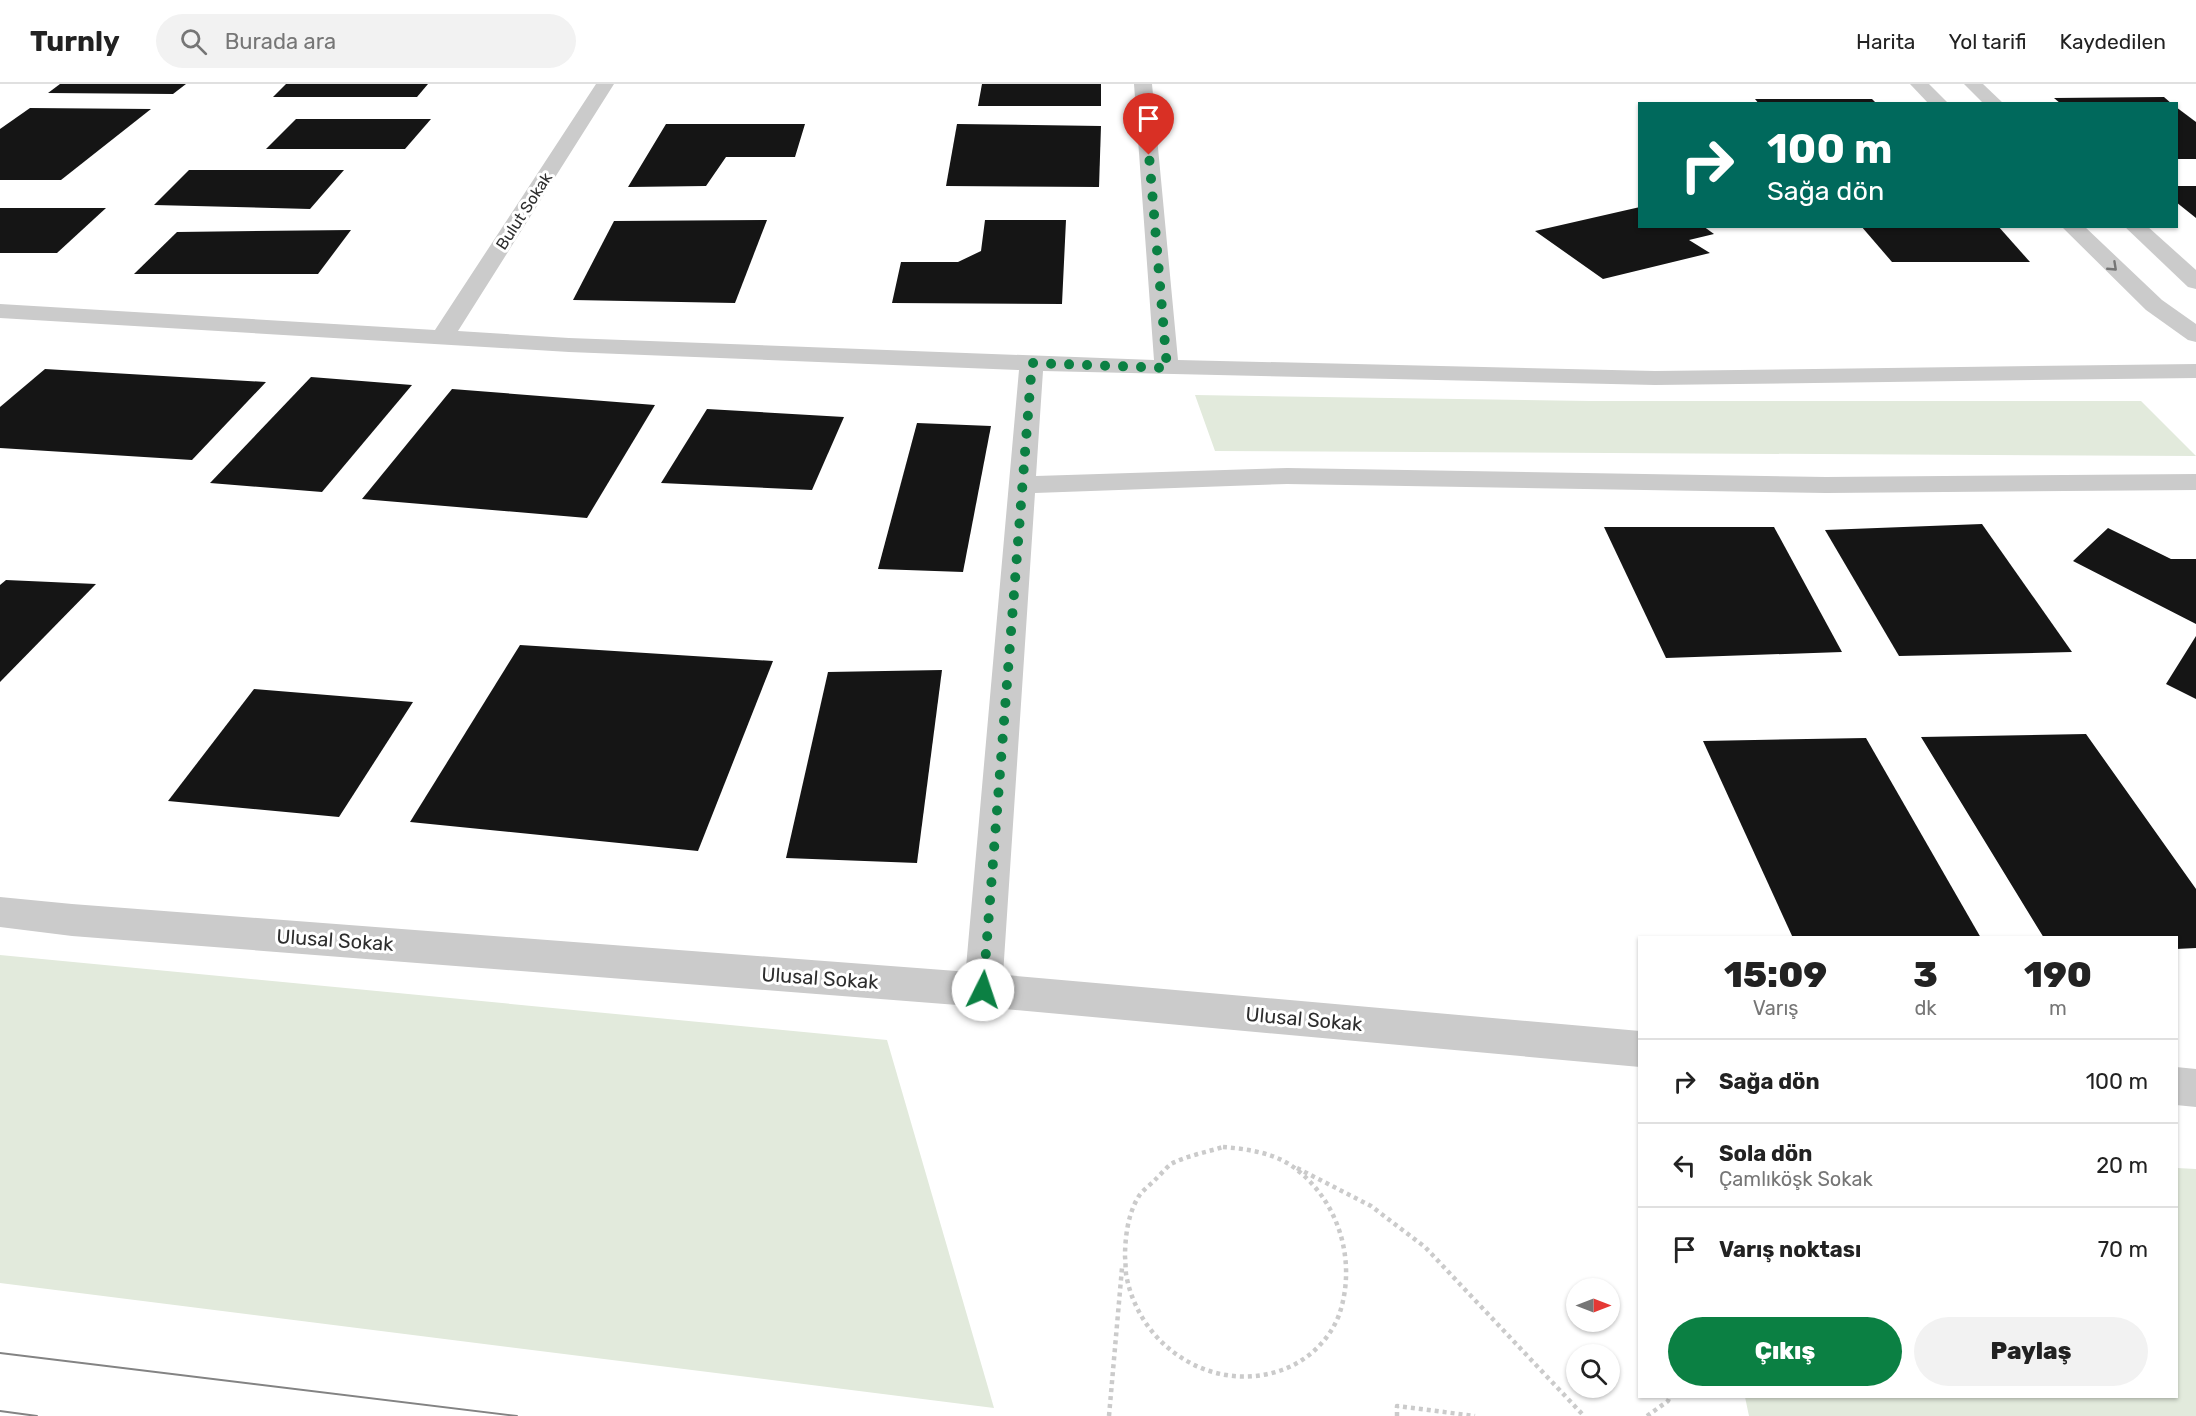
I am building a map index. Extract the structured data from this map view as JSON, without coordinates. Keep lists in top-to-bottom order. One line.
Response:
{"streets":{"street":["Bulut Sokak","Ulusal Sokak"]},"north":"right","page":{"header":"Turnly","search":"Burada ara","nav":["Harita","Yol tarifi","Kaydedilen"],"turn":["100 m","Sağa dön"],"eta":["15:09","Varış","3","dk","190","m"],"list":[{"name":"Sağa dön","value":"100 m"},{"name":"Sola dön","note":"Çamlıköşk Sokak","value":"20 m"},{"name":"Varış noktası","value":"70 m"}],"buttons":["Çıkış","Paylaş"]}}
